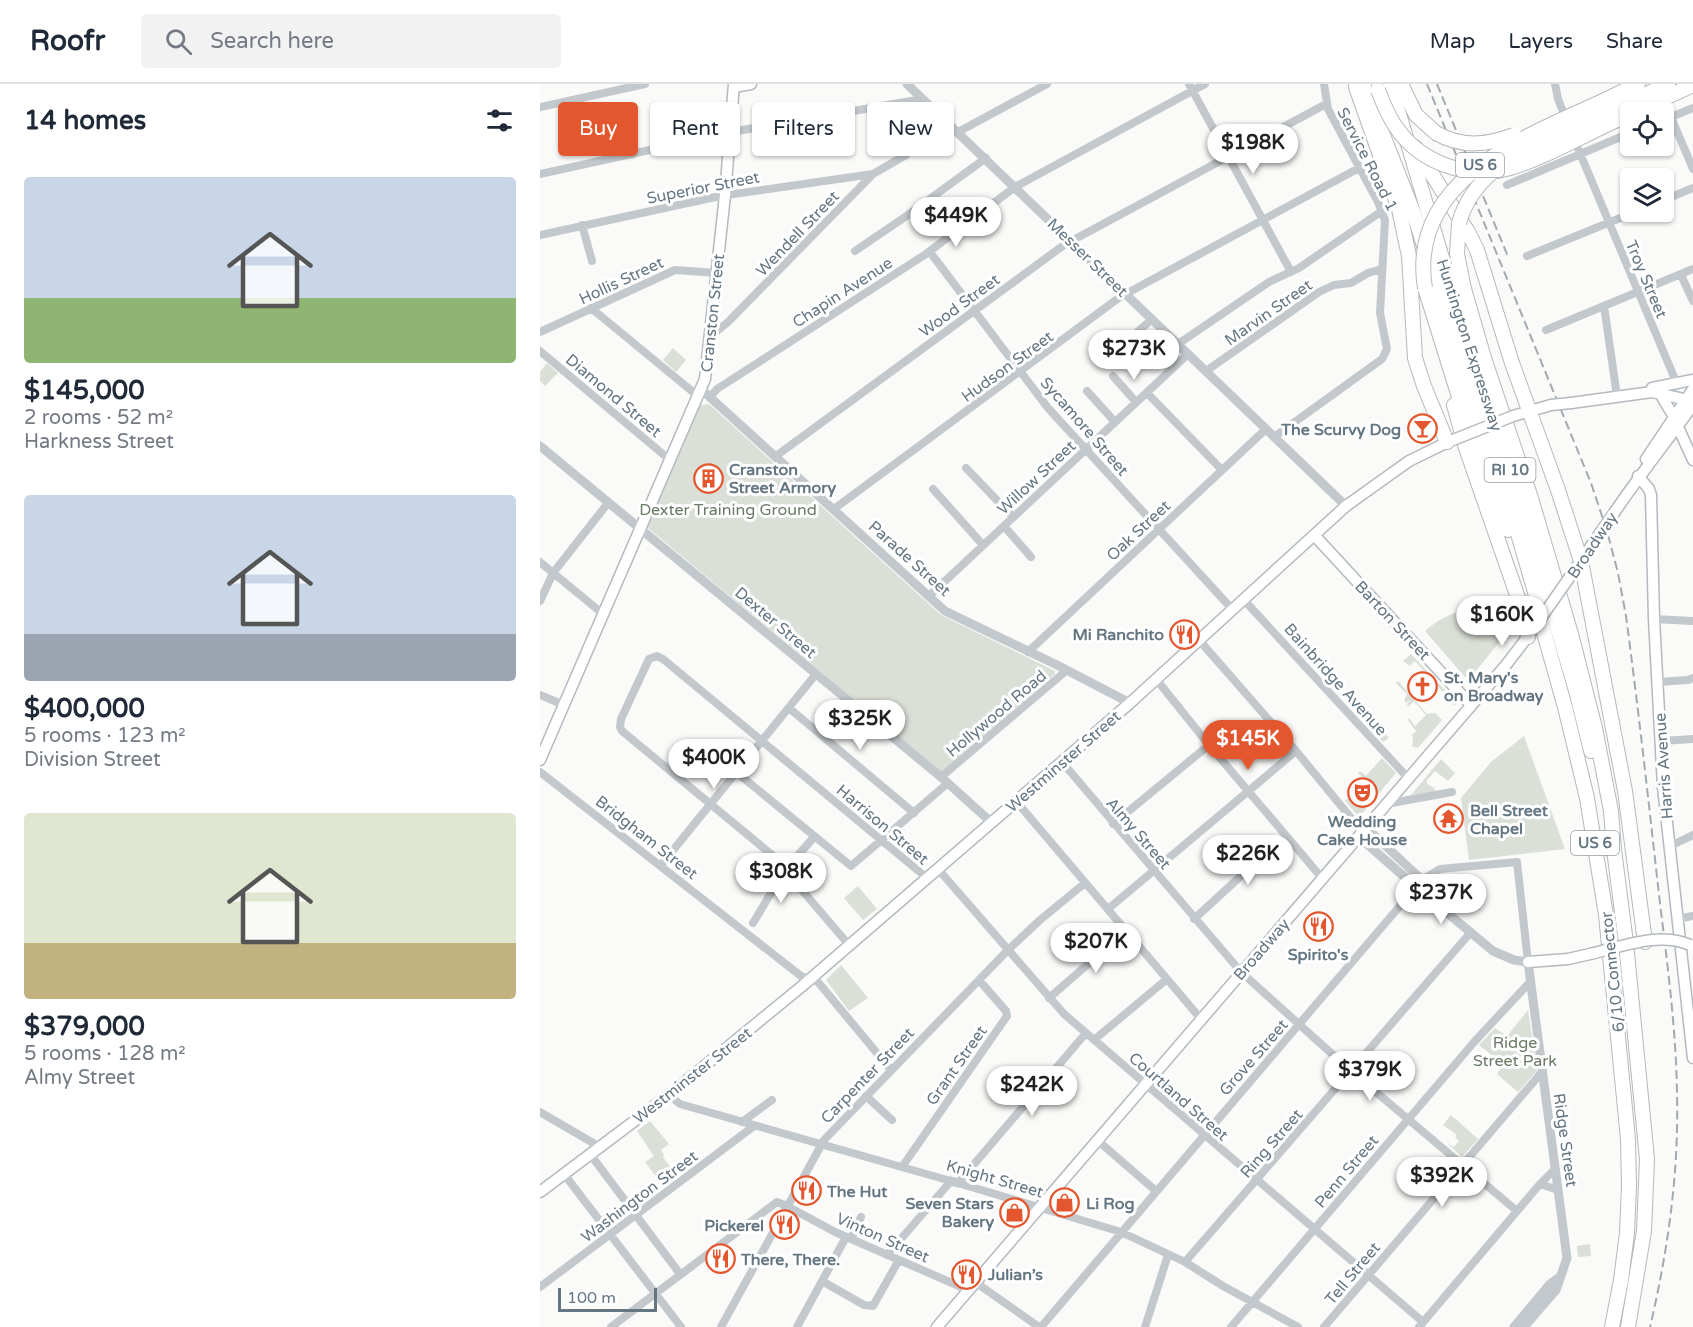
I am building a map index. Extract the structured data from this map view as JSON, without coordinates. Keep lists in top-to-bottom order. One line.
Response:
{"streets":{"highway":["US 6","Huntington Expressway","RI 10","6/10 Connector"],"main road":["Cranston Street","Broadway","Barton Street","Westminster Street","Harris Avenue"],"street":["Service Road 1","Superior Street","Wendell Street","Messer Street","Troy Street","Hollis Street","Chapin Avenue","Wood Street","Marvin Street","Hudson Street","Diamond Street","Sycamore Street","Willow Street","Oak Street","Parade Street","Dexter Street","Bainbridge Avenue","Hollywood Road","Harrison Street","Almy Street","Bridgham Street","Grove Street","Grant Street","Carpenter Street","Courtland Street","Ridge Street","Ring Street","Penn Street","Knight Street","Washington Street","Vinton Street","Tell Street"]},"crossings":[["Service Road 1","Messer Street"],["Service Road 1","Wood Street"],["Service Road 1","Marvin Street"],["Service Road 1","Hudson Street"],["US 6","Huntington Expressway"],["US 6","Broadway"],["US 6","6/10 Connector"],["Superior Street","Wendell Street"],["Superior Street","Cranston Street"],["Wendell Street","Cranston Street"],["Messer Street","Chapin Avenue"],["Messer Street","Wood Street"],["Messer Street","Marvin Street"],["Messer Street","Hudson Street"],["Messer Street","Willow Street"],["Messer Street","Oak Street"],["Messer Street","Westminster Street"],["Troy Street","Westminster Street"],["Hollis Street","Cranston Street"],["Hollis Street","Parade Street"],["Chapin Avenue","Cranston Street"],["Chapin Avenue","Sycamore Street"],["Chapin Avenue","Parade Street"],["Wood Street","Sycamore Street"],["Wood Street","Parade Street"],["Cranston Street","Diamond Street"],["Cranston Street","Parade Street"],["Cranston Street","Dexter Street"],["Huntington Expressway","Broadway"],["Huntington Expressway","6/10 Connector"],["Hudson Street","Sycamore Street"],["Hudson Street","Parade Street"],["Sycamore Street","Willow Street"],["Sycamore Street","Oak Street"],["Sycamore Street","Westminster Street"],["Willow Street","Parade Street"],["Oak Street","Parade Street"],["Broadway","Barton Street"],["Broadway","Bainbridge Avenue"],["Broadway","Westminster Street"],["Broadway","Harris Avenue"],["Broadway","Almy Street"],["Broadway","6/10 Connector"],["Broadway","Courtland Street"],["Broadway","Knight Street"],["Broadway","Vinton Street"],["Parade Street","Hollywood Road"],["Parade Street","Westminster Street"],["Barton Street","Westminster Street"],["Dexter Street","Hollywood Road"],["Dexter Street","Westminster Street"],["Bainbridge Avenue","Westminster Street"],["Hollywood Road","Harrison Street"],["Westminster Street","Harrison Street"],["Westminster Street","Almy Street"],["Westminster Street","Bridgham Street"],["Westminster Street","Courtland Street"],["Westminster Street","Knight Street"],["Almy Street","Grove Street"],["Almy Street","Ring Street"],["Almy Street","Penn Street"],["Almy Street","Tell Street"],["Bridgham Street","Carpenter Street"],["Grove Street","Courtland Street"],["Grove Street","Ridge Street"],["Grove Street","Knight Street"],["Grove Street","Vinton Street"],["Grant Street","Carpenter Street"],["Grant Street","Knight Street"],["Carpenter Street","Courtland Street"],["Carpenter Street","Knight Street"],["Carpenter Street","Vinton Street"],["Courtland Street","Ring Street"],["Courtland Street","Penn Street"],["Courtland Street","Tell Street"],["Ridge Street","Penn Street"],["Ridge Street","Tell Street"],["Ring Street","Knight Street"],["Penn Street","Knight Street"],["Knight Street","Washington Street"]],"parks":["Dexter Training Ground","Ridge Street Park"],"places":{"bar":["The Scurvy Dog"],"building":["Cranston Street Armory"],"restaurant":["Mi Ranchito","Spirito's","The Hut","Pickerel","There, There.","Julian’s"],"church":["St. Mary's on Broadway"],"theatre":["Wedding Cake House"],"temple":["Bell Street Chapel"],"shop":["Li Rog","Seven Stars Bakery"]},"scale_bar":"100 m","page":{"header":"Roofr","search":"Search here","nav":["Map","Layers","Share"],"heading":"14 homes","chip":["Buy","Rent","Filters","New"],"price":["$198K","$449K","$273K","$160K","$325K","$145K","$400K","$226K","$308K","$237K","$207K","$379K","$242K","$392K"],"list":[{"name":"$145,000","note":"2 rooms · 52 m² · Harkness Street"},{"name":"$400,000","note":"5 rooms · 123 m² · Division Street"},{"name":"$379,000","note":"5 rooms · 128 m² · Almy Street"}],"scale":"100 m"}}
